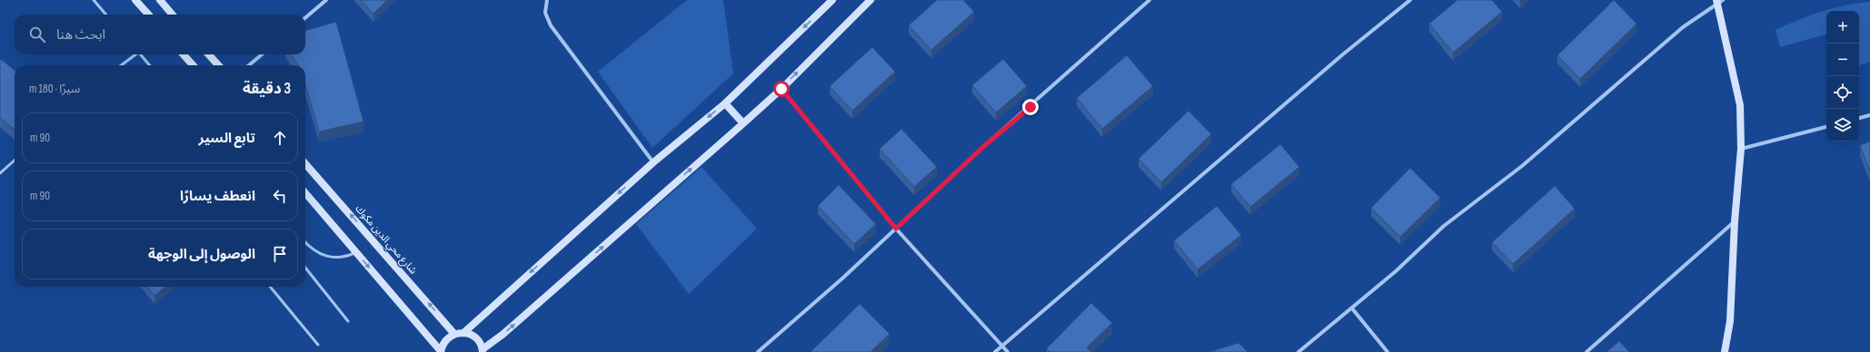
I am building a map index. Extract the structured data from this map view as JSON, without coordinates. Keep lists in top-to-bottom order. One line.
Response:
{"streets":{"street":["شارع محي الدين مكوك"]},"page":{"map_buttons":["+","−"],"search":"ابحث هنا","heading":["3 دقيقة","سيرًا · 180 m"],"list":[["تابع السير","90 m"],["انعطف يسارًا","90 m"],"الوصول إلى الوجهة"]}}
